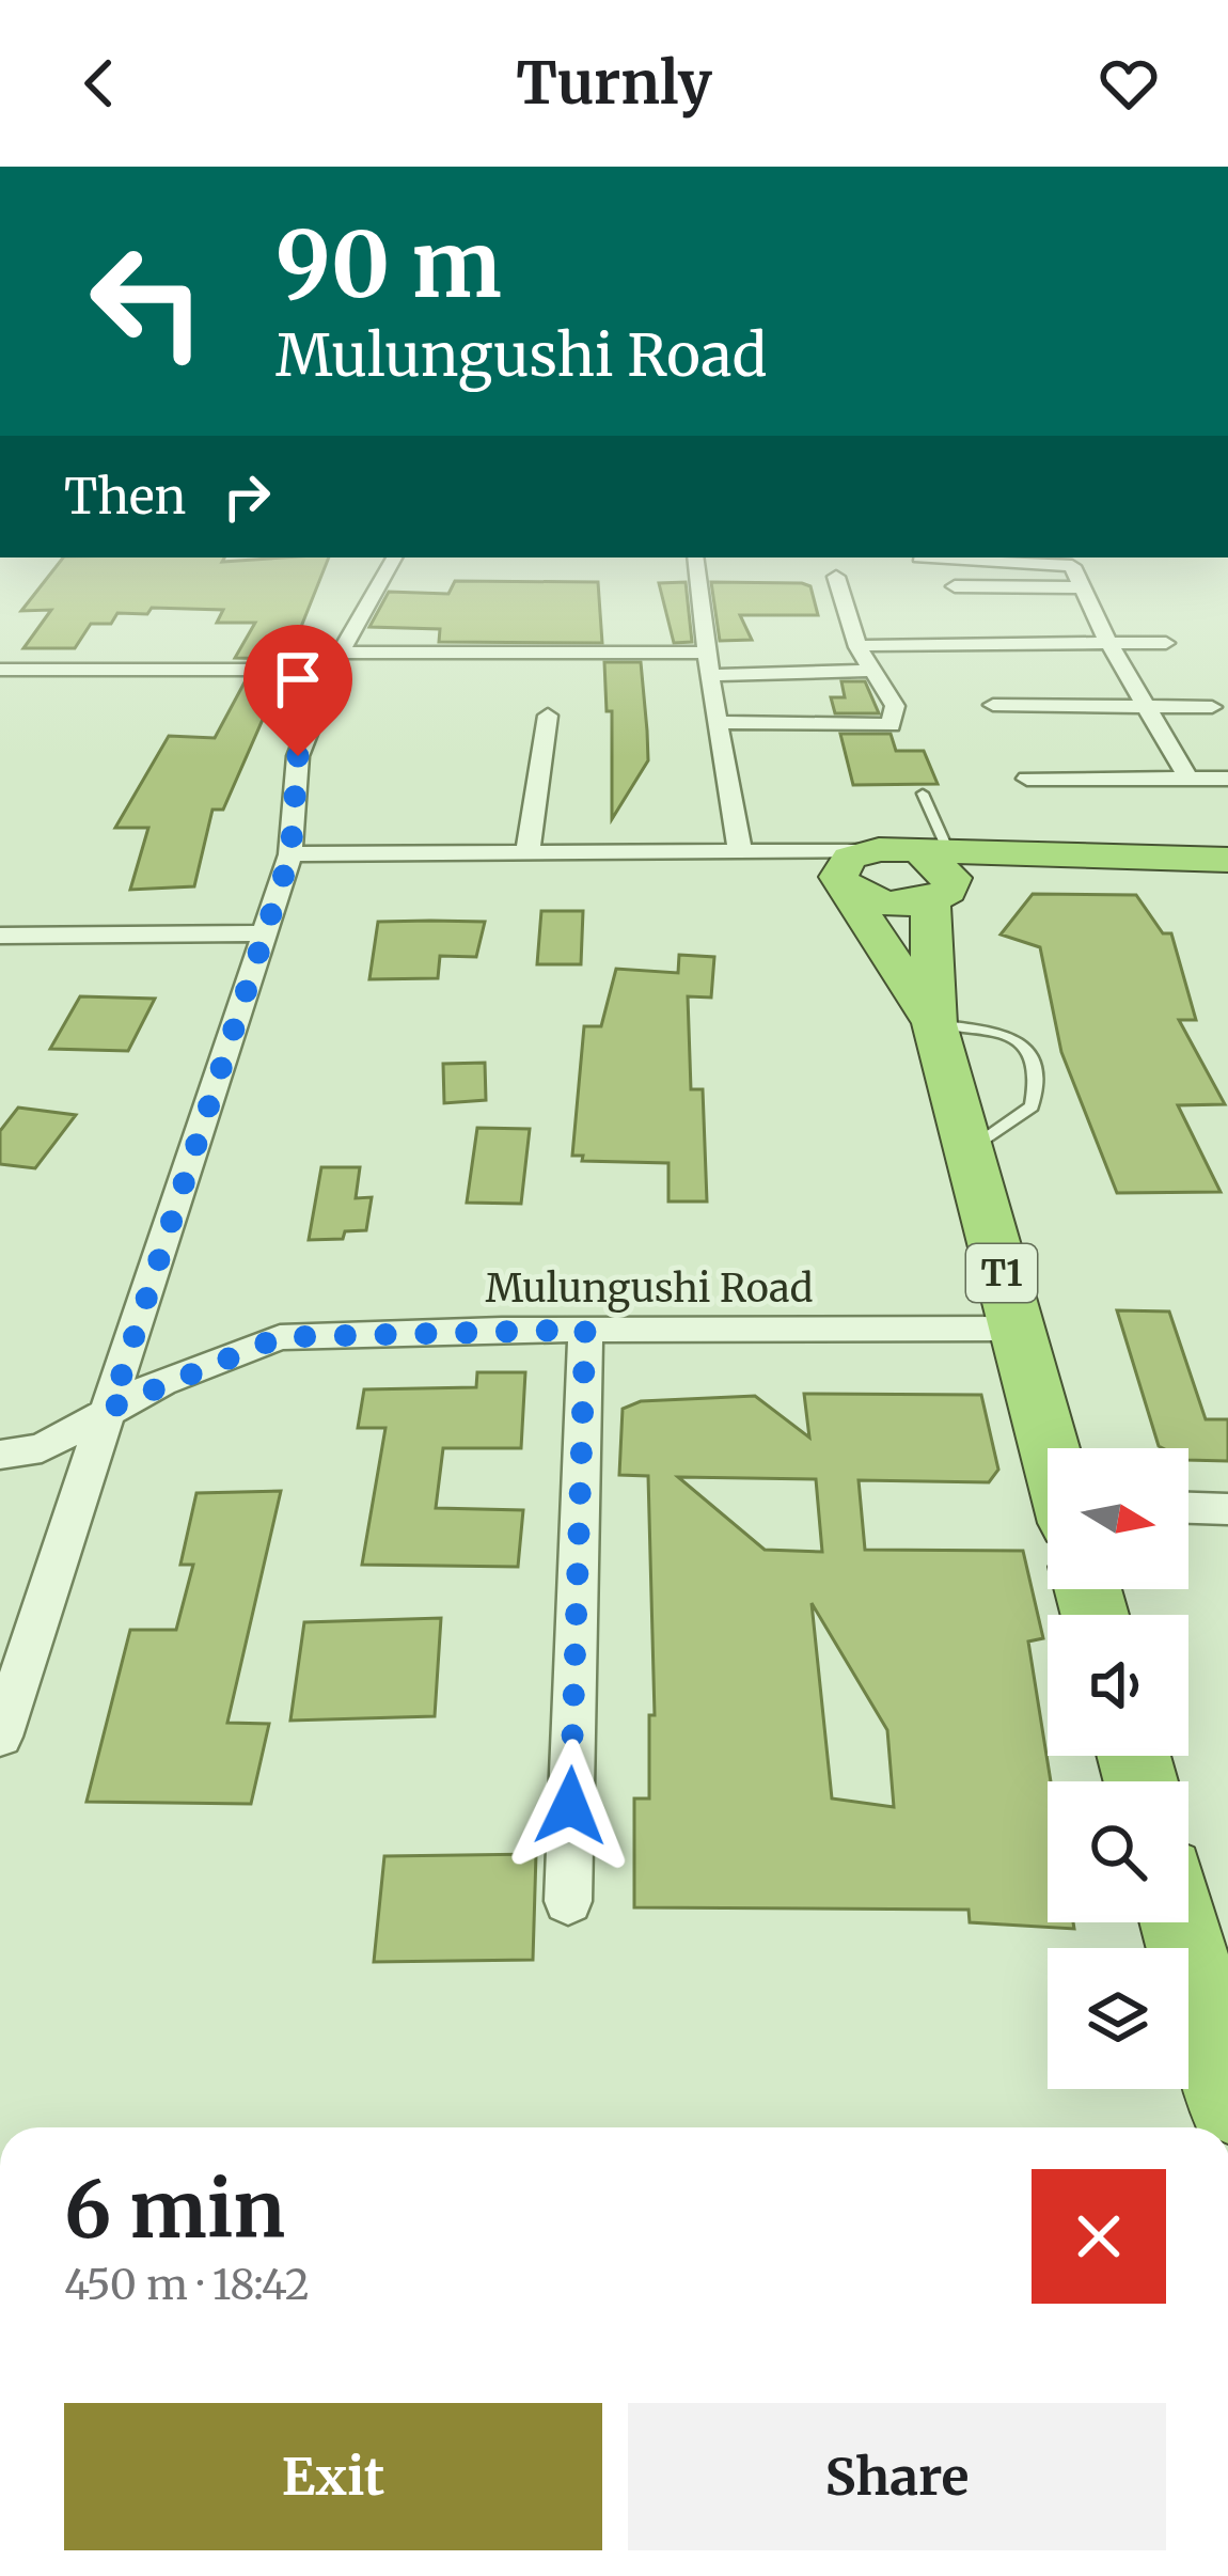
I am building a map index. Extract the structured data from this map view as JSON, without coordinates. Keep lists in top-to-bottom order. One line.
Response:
{"streets":{"highway":["T1"],"street":["Mulungushi Road"]},"crossings":[["T1","Mulungushi Road"]],"north":"right","page":{"header":"Turnly","turn":["90 m","Mulungushi Road"],"then":"Then","heading":["6 min","450 m · 18:42"],"buttons":["Exit","Share"]}}
